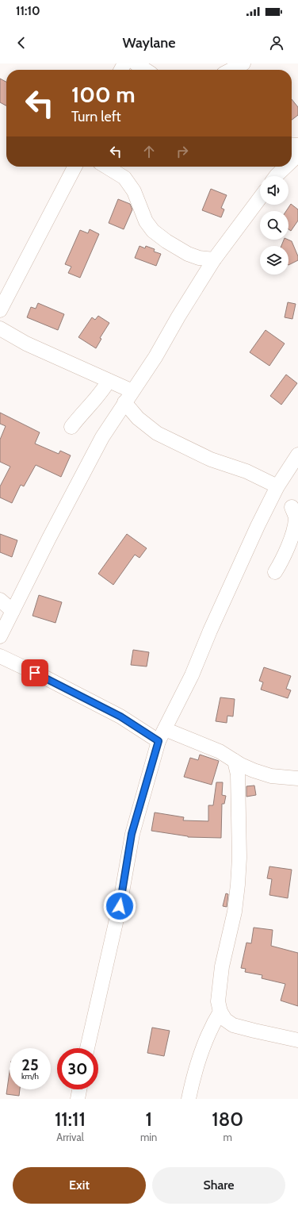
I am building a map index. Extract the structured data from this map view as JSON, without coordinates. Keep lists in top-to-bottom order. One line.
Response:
{"page":{"status":"11:10","header":"Waylane","turn":["100 m","Turn left"],"speed":"25 km/h","limit":"30","eta":["11:11","Arrival","1","min","180","m"],"buttons":["Exit","Share"]}}
